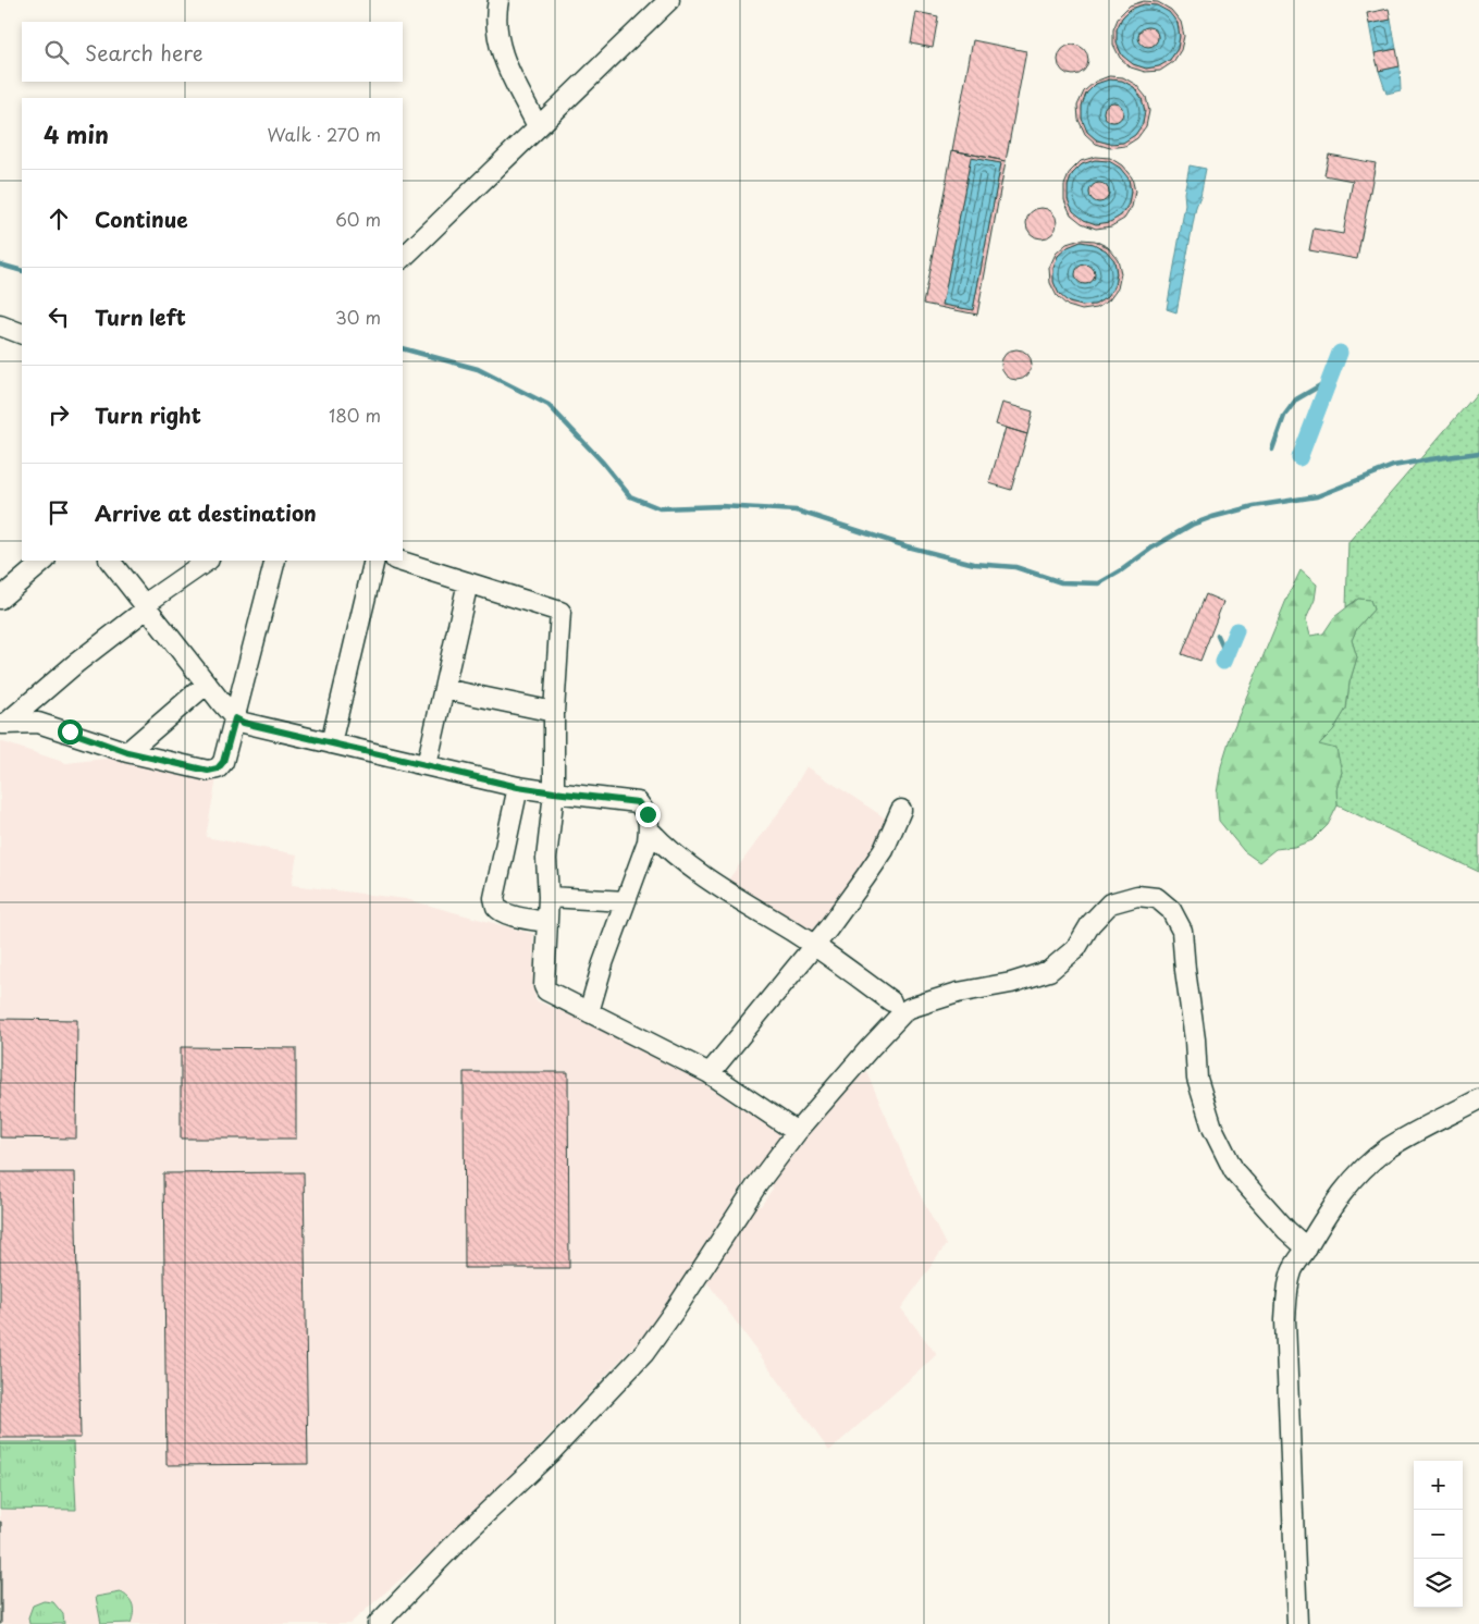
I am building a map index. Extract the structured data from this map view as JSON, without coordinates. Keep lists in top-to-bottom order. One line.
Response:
{"page":{"search":"Search here","heading":["4 min","Walk · 270 m"],"list":[["Continue","60 m"],["Turn left","30 m"],["Turn right","180 m"],"Arrive at destination"],"map_buttons":["+","−"]}}
